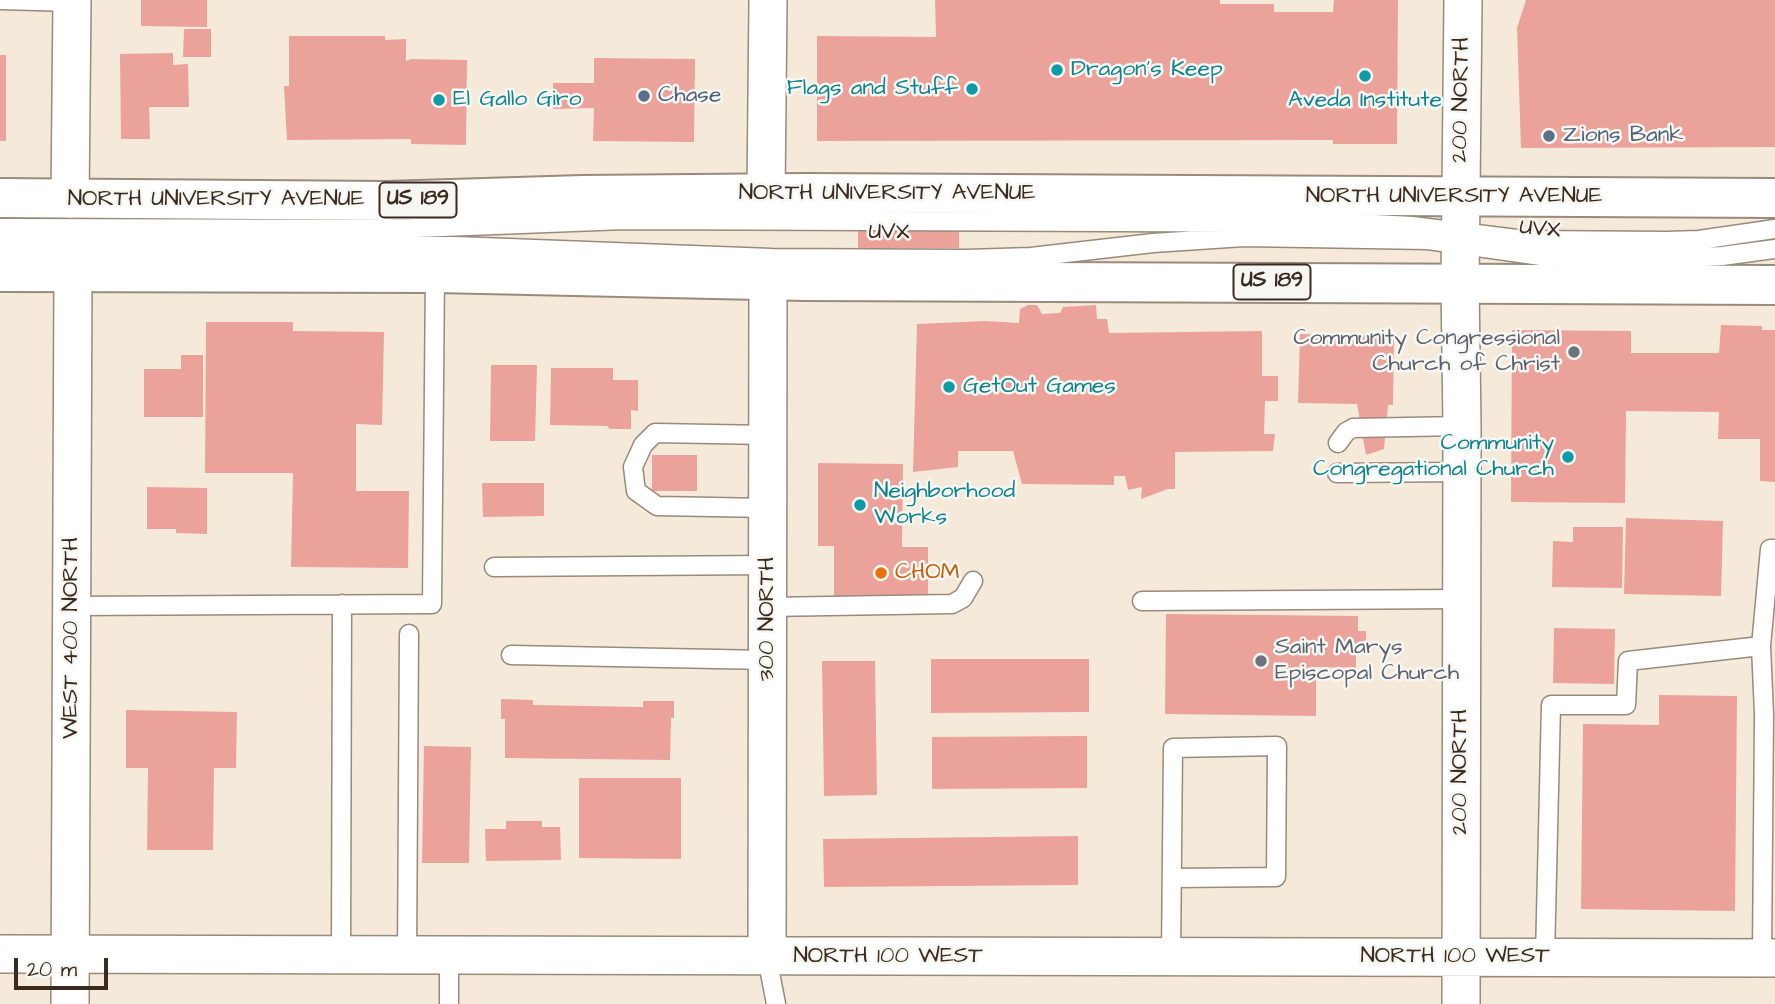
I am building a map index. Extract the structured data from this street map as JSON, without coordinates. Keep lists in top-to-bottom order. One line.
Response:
{"streets":{"highway":["NORTH UNIVERSITY AVENUE","US 189"],"street":["200 NORTH","300 NORTH","WEST 400 NORTH","NORTH 100 WEST"],"lane":["UVX"]},"crossings":[["200 NORTH","NORTH UNIVERSITY AVENUE"],["200 NORTH","US 189"],["200 NORTH","UVX"],["200 NORTH","NORTH 100 WEST"],["NORTH UNIVERSITY AVENUE","UVX"],["US 189","300 NORTH"],["US 189","WEST 400 NORTH"],["300 NORTH","NORTH 100 WEST"],["WEST 400 NORTH","NORTH 100 WEST"]],"places":["Dragon's Keep","Aveda Institute","Flags and Stuff","Chase","El Gallo Giro","Zions Bank","Community Congressional Church of Christ","GetOut Games","Community Congregational Church","Neighborhood Works","CHOM","Saint Marys Episcopal Church"],"scale_bar":"20 m"}
